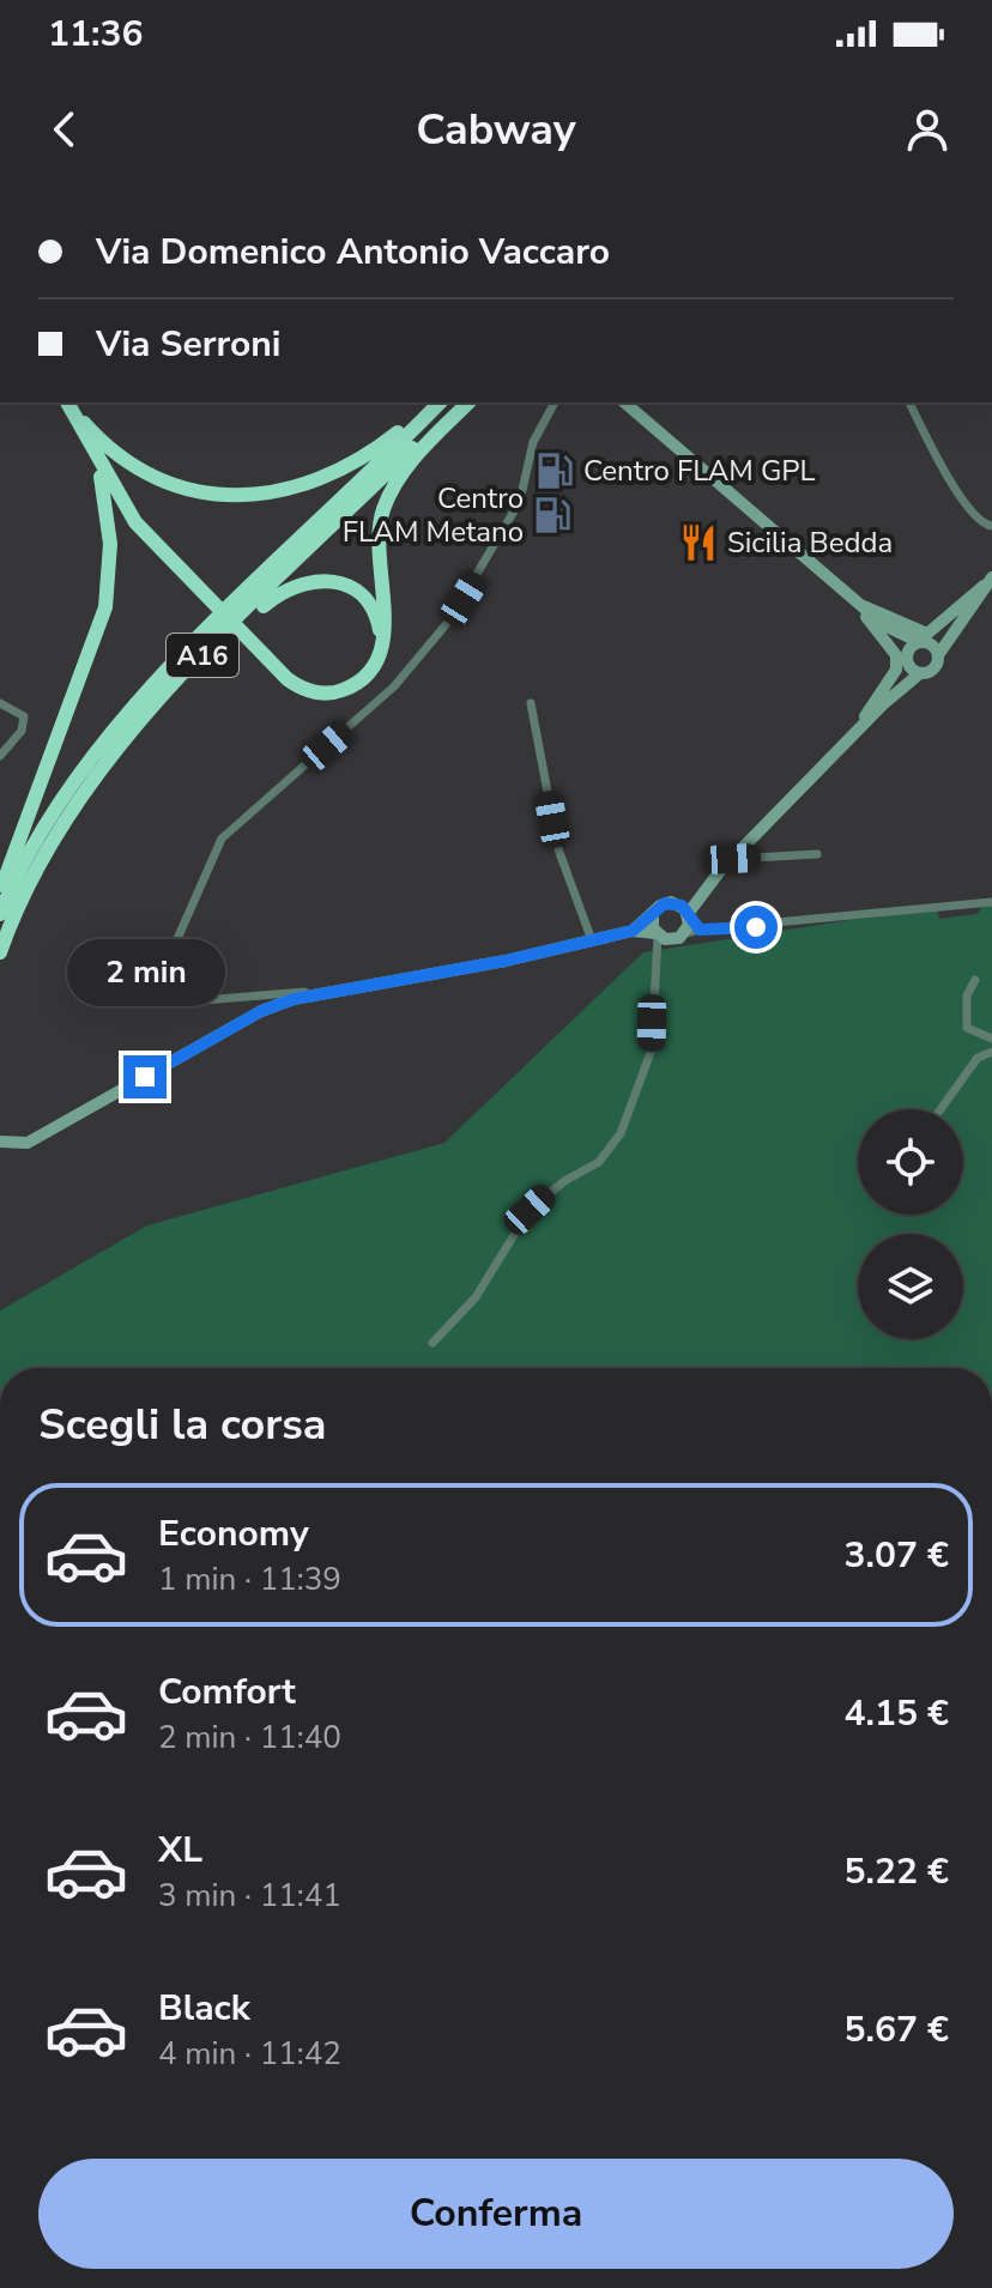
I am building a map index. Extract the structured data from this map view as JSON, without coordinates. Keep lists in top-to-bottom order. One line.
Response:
{"streets":{"highway":["A16"]},"places":{"fuel station":["Centro FLAM GPL","Centro FLAM Metano"],"restaurant":["Sicilia Bedda"]},"page":{"status":"11:36","header":"Cabway","banner":["Via Domenico Antonio Vaccaro","Via Serroni"],"bubble":"2 min","heading":"Scegli la corsa","list":[{"name":"Economy","note":"1 min · 11:39","value":"3.07 €"},{"name":"Comfort","note":"2 min · 11:40","value":"4.15 €"},{"name":"XL","note":"3 min · 11:41","value":"5.22 €"},{"name":"Black","note":"4 min · 11:42","value":"5.67 €"}],"buttons":"Conferma"}}
